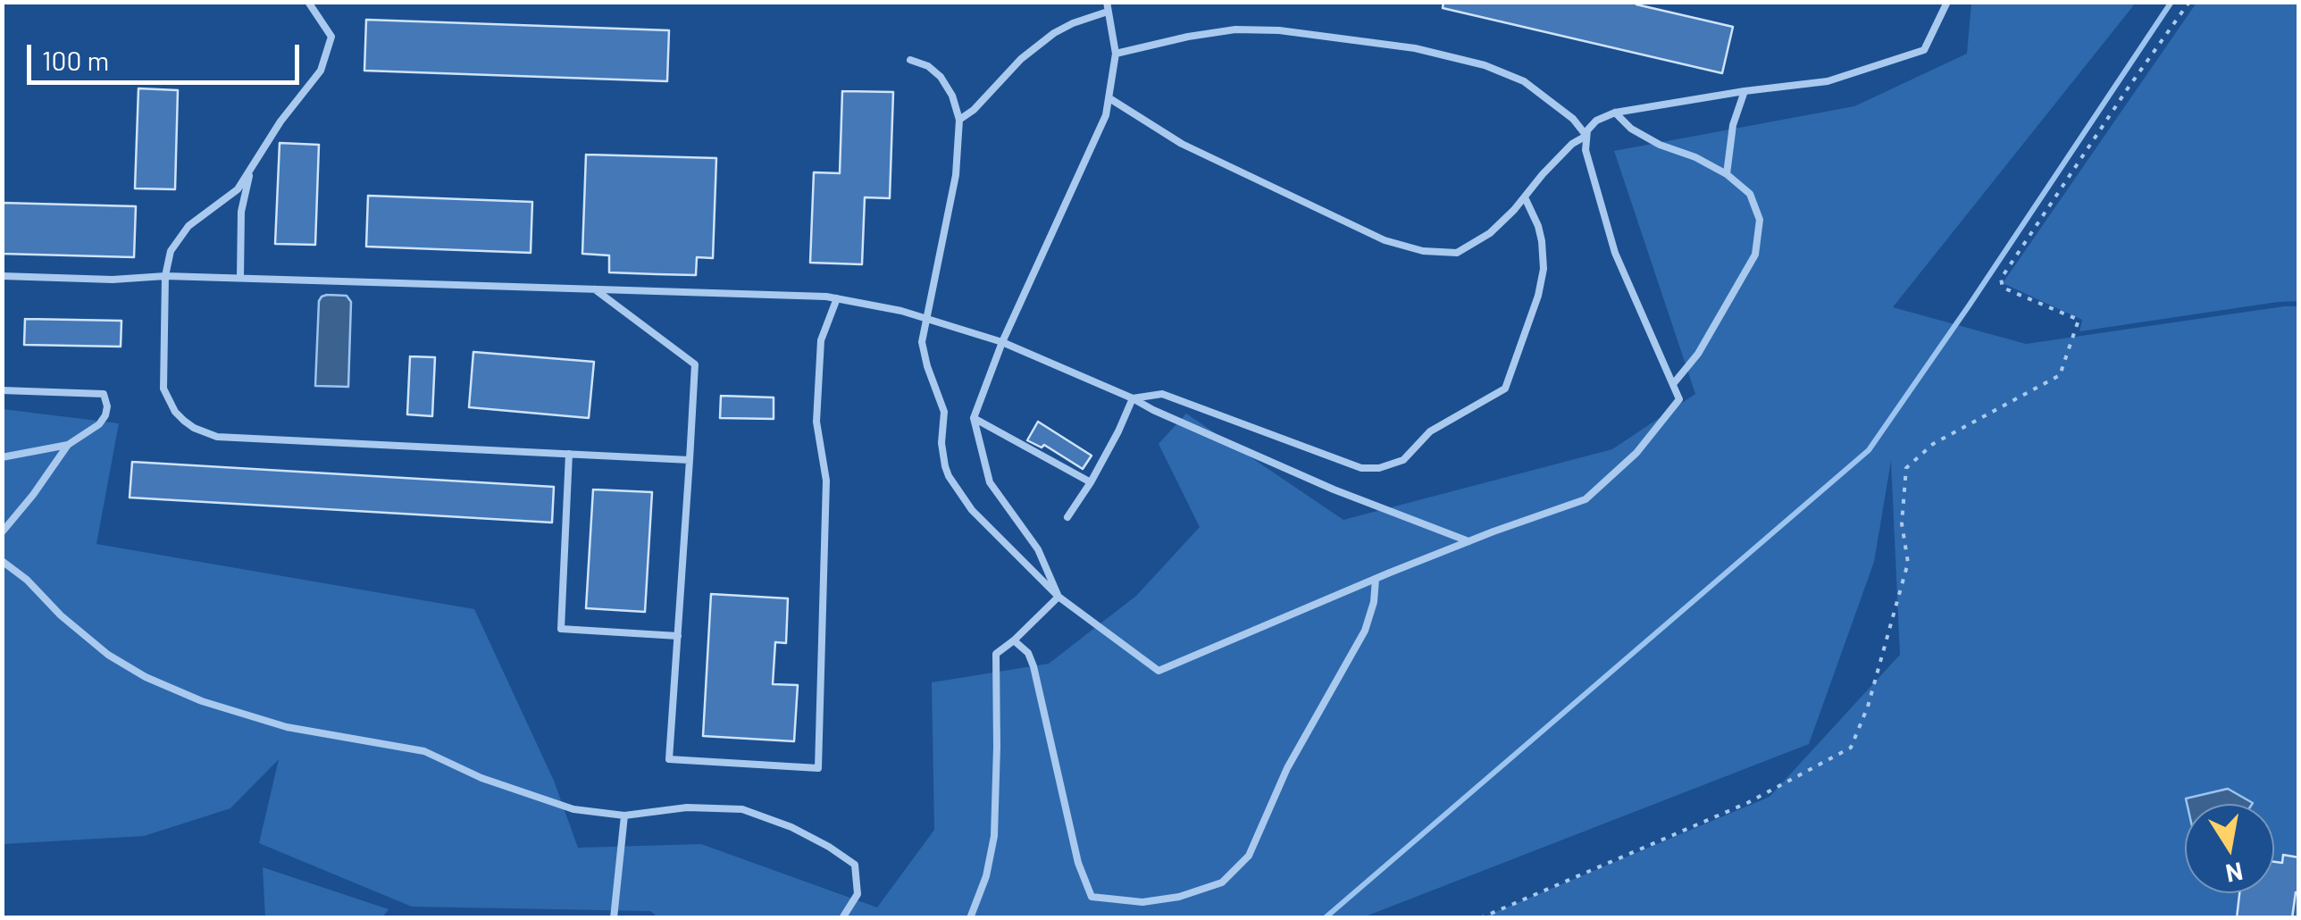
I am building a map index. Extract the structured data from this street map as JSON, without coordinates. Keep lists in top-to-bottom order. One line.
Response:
{"scale_bar":"100 m","north":"bottom"}
